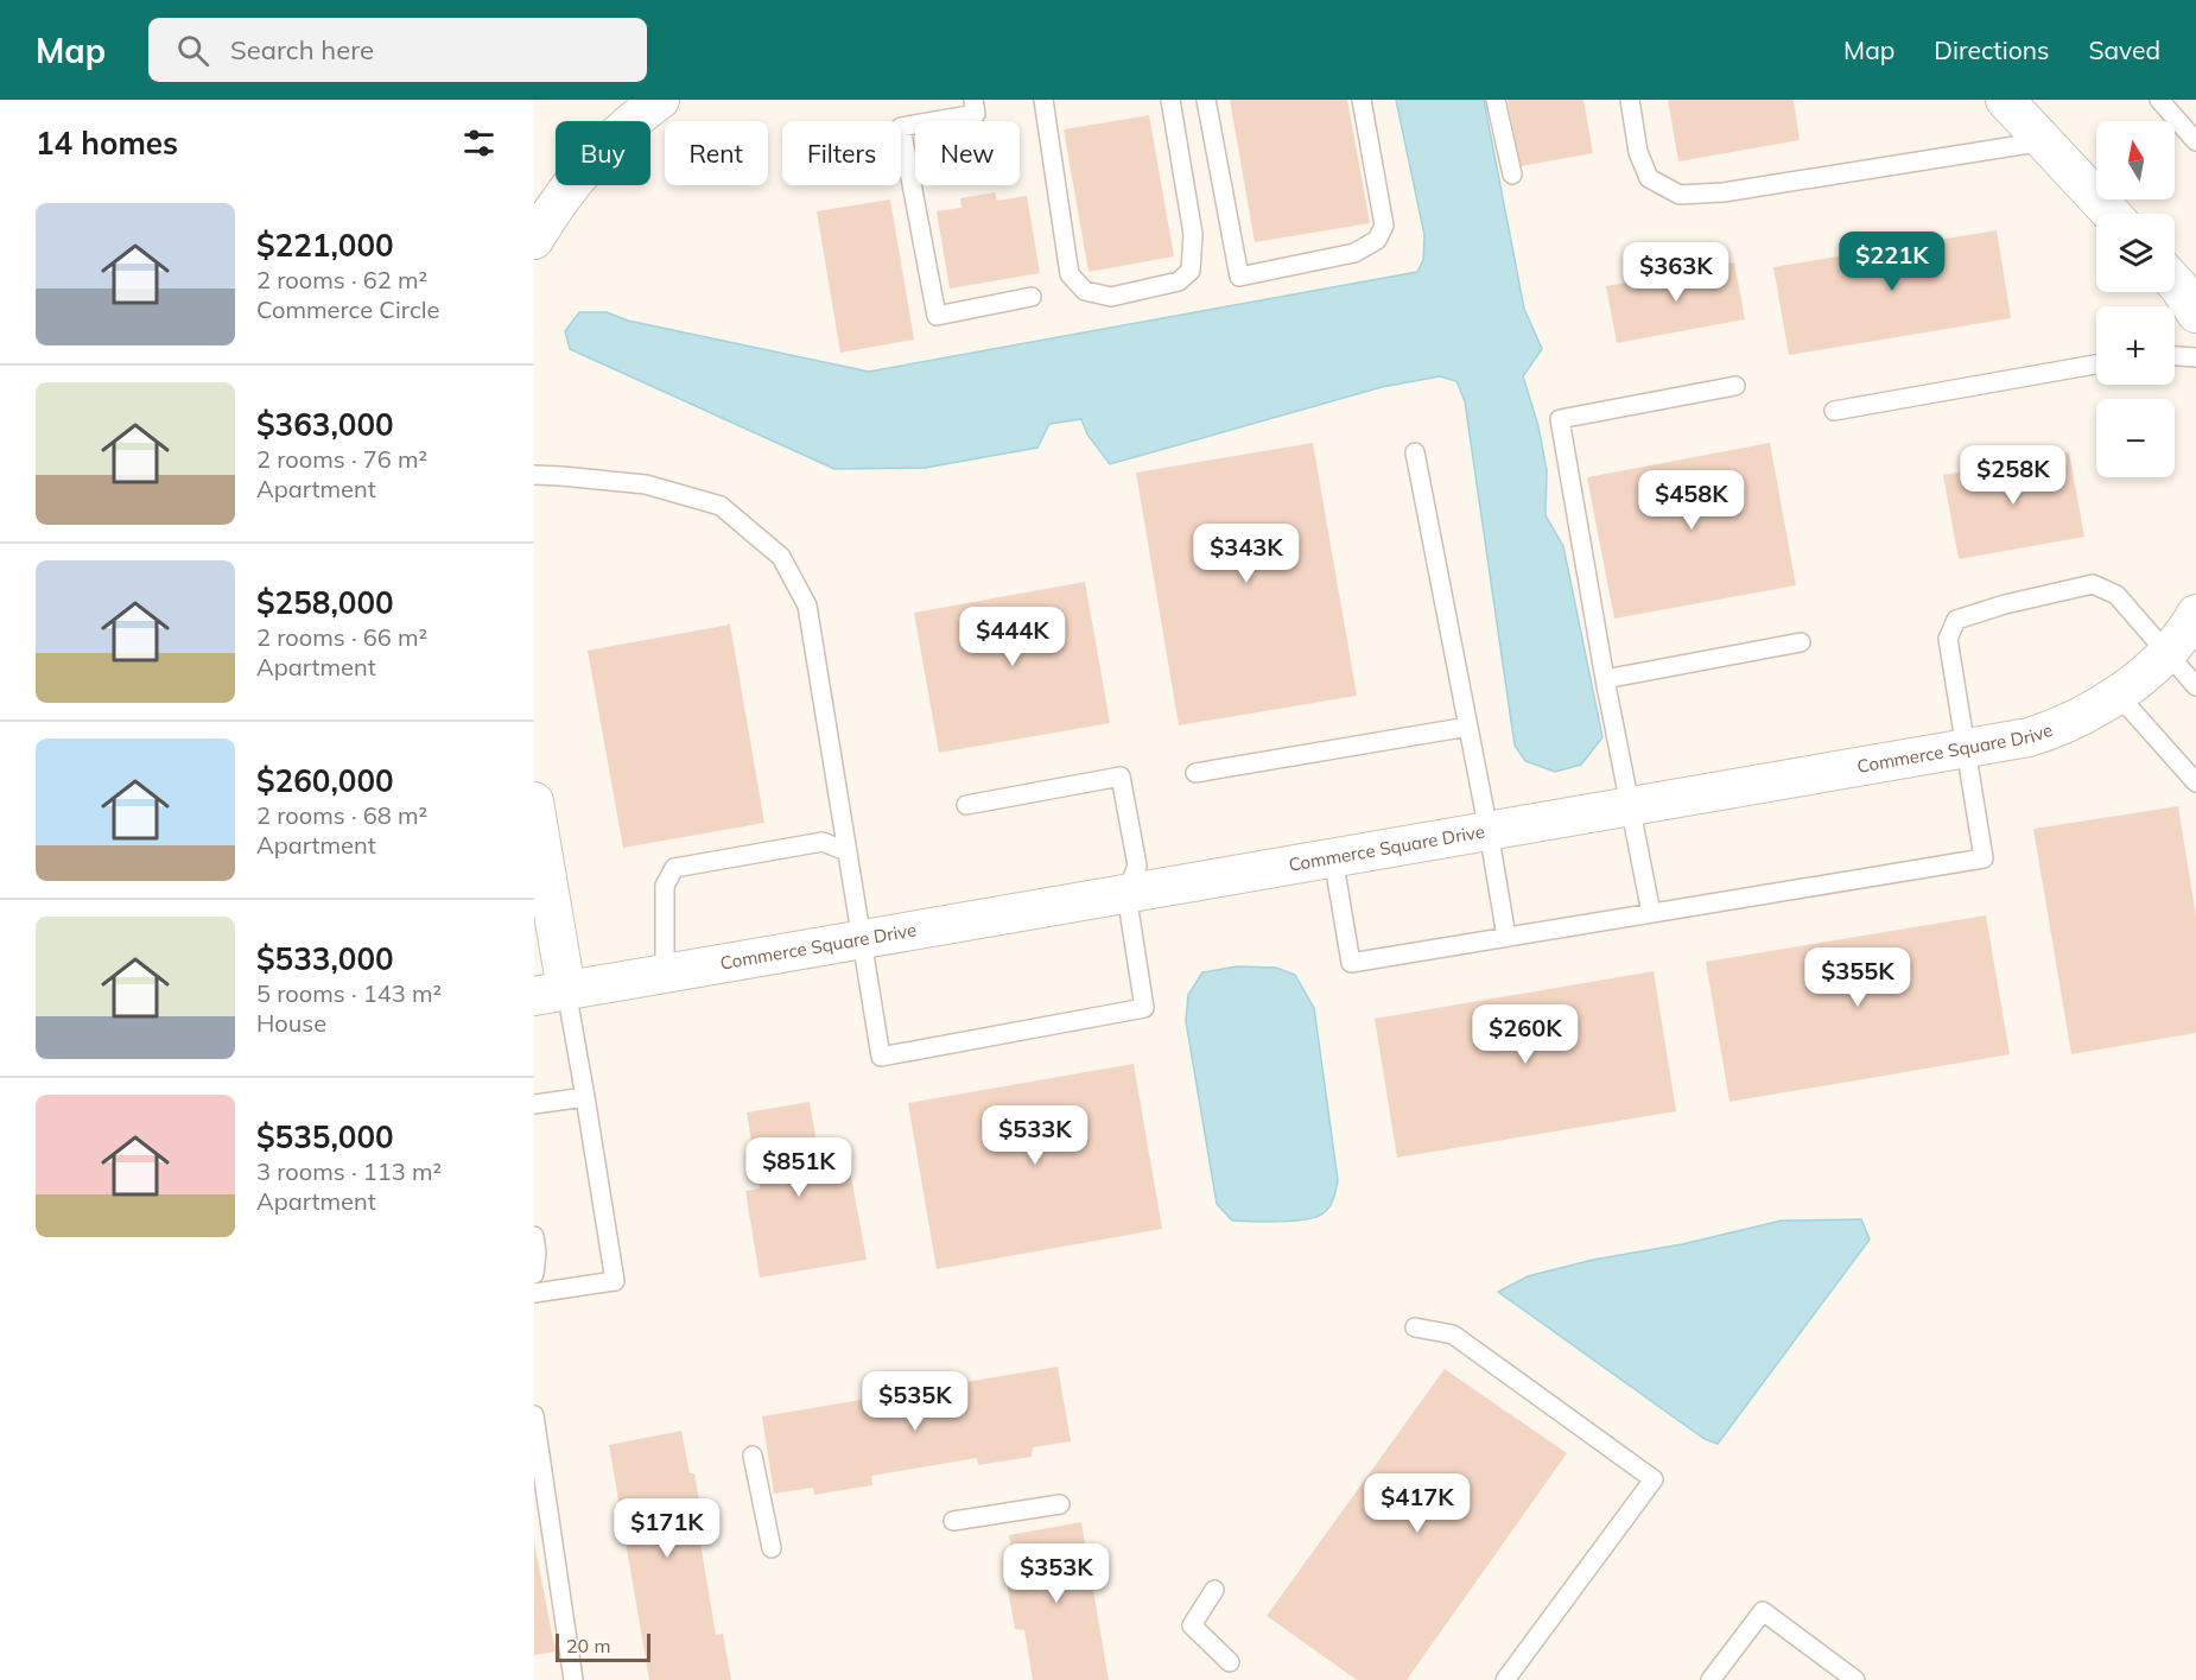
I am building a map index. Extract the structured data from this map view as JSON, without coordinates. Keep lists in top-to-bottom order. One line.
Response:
{"streets":{"street":["Commerce Square Drive"]},"scale_bar":"20 m","north":"top","page":{"header":"Map","search":"Search here","nav":["Map","Directions","Saved"],"heading":"14 homes","map_buttons":["+","−"],"chip":["Buy","Rent","Filters","New"],"list":[{"name":"$221,000","note":"2 rooms · 62 m² · Commerce Circle"},{"name":"$363,000","note":"2 rooms · 76 m² · Apartment"},{"name":"$258,000","note":"2 rooms · 66 m² · Apartment"},{"name":"$260,000","note":"2 rooms · 68 m² · Apartment"},{"name":"$533,000","note":"5 rooms · 143 m² · House"},{"name":"$535,000","note":"3 rooms · 113 m² · Apartment"}],"price":["$221K","$363K","$258K","$458K","$343K","$444K","$355K","$260K","$533K","$851K","$535K","$417K","$171K","$353K"],"scale":"20 m"}}
